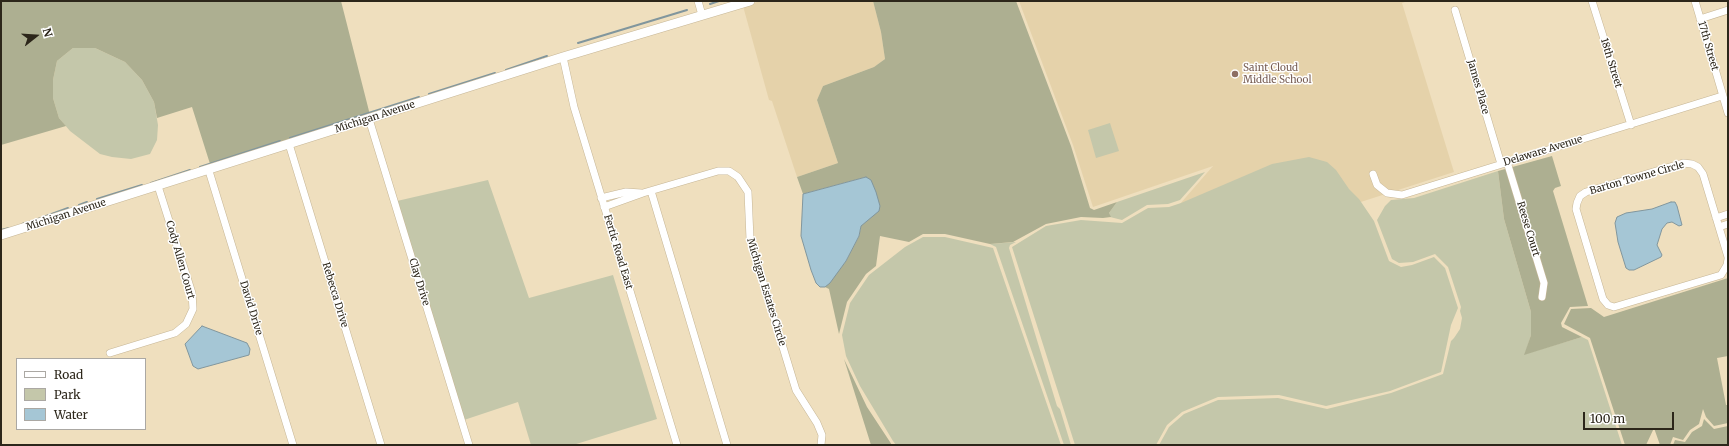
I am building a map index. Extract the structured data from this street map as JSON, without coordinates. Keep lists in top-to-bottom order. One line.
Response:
{"streets":{"street":["17th Street","18th Street","James Place","Michigan Avenue","Delaware Avenue","Barton Towne Circle","Reese Court","Fertic Road East","Cody Allen Court","Clay Drive","Michigan Estates Circle","Rebecca Drive","David Drive"]},"crossings":[["17th Street","Delaware Avenue"],["18th Street","Delaware Avenue"],["James Place","Delaware Avenue"],["James Place","Reese Court"],["Michigan Avenue","Fertic Road East"],["Michigan Avenue","Cody Allen Court"],["Michigan Avenue","Clay Drive"],["Michigan Avenue","Rebecca Drive"],["Michigan Avenue","David Drive"],["Delaware Avenue","Reese Court"],["Fertic Road East","Michigan Estates Circle"]],"places":["Saint Cloud Middle School"],"legend":["Road","Park","Water"],"scale_bar":"100 m","north":"right"}
